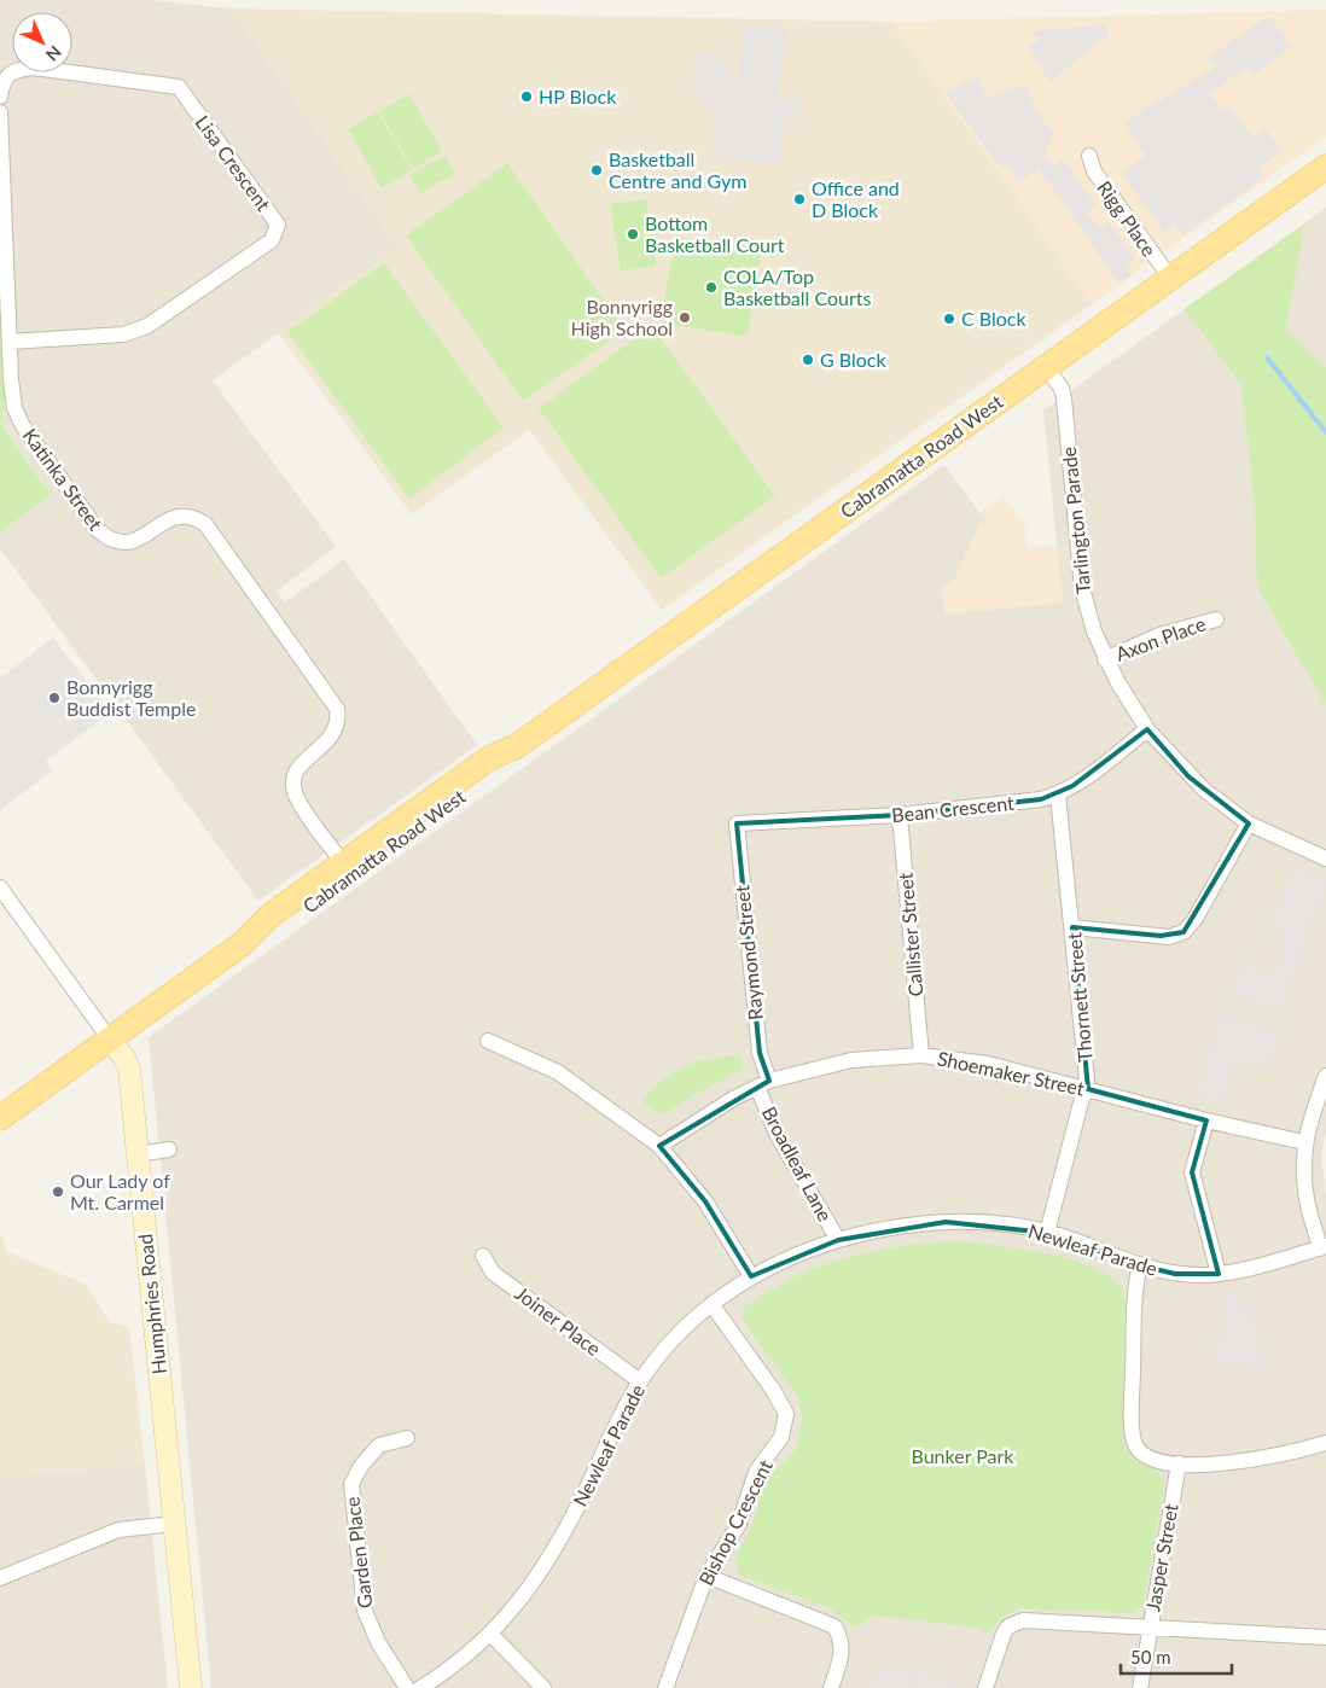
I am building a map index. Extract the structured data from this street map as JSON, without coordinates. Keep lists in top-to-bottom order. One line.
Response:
{"streets":{"main road":["Cabramatta Road West"],"street":["Lisa Crescent","Rigg Place","Katinka Street","Tarlington Parade","Axon Place","Bean Crescent","Callister Street","Raymond Street","Thornett Street","Shoemaker Street","Broadleaf Lane","Newleaf Parade","Humphries Road","Joiner Place","Bishop Crescent","Garden Place","Jasper Street"]},"crossings":[["Lisa Crescent","Katinka Street"],["Rigg Place","Cabramatta Road West"],["Cabramatta Road West","Katinka Street"],["Cabramatta Road West","Tarlington Parade"],["Cabramatta Road West","Humphries Road"],["Tarlington Parade","Axon Place"],["Tarlington Parade","Bean Crescent"],["Bean Crescent","Callister Street"],["Bean Crescent","Raymond Street"],["Bean Crescent","Thornett Street"],["Callister Street","Shoemaker Street"],["Raymond Street","Shoemaker Street"],["Raymond Street","Broadleaf Lane"],["Thornett Street","Shoemaker Street"],["Thornett Street","Newleaf Parade"],["Shoemaker Street","Broadleaf Lane"],["Broadleaf Lane","Newleaf Parade"],["Newleaf Parade","Joiner Place"],["Newleaf Parade","Bishop Crescent"]],"parks":["Bunker Park"],"places":["HP Block","Basketball Centre and Gym","Office and D Block","Bottom Basketball Court","COLA/Top Basketball Courts","Bonnyrigg High School","C Block","G Block","Bonnyrigg Buddist Temple","Our Lady of Mt. Carmel"],"scale_bar":"50 m","north":"bottom right"}
